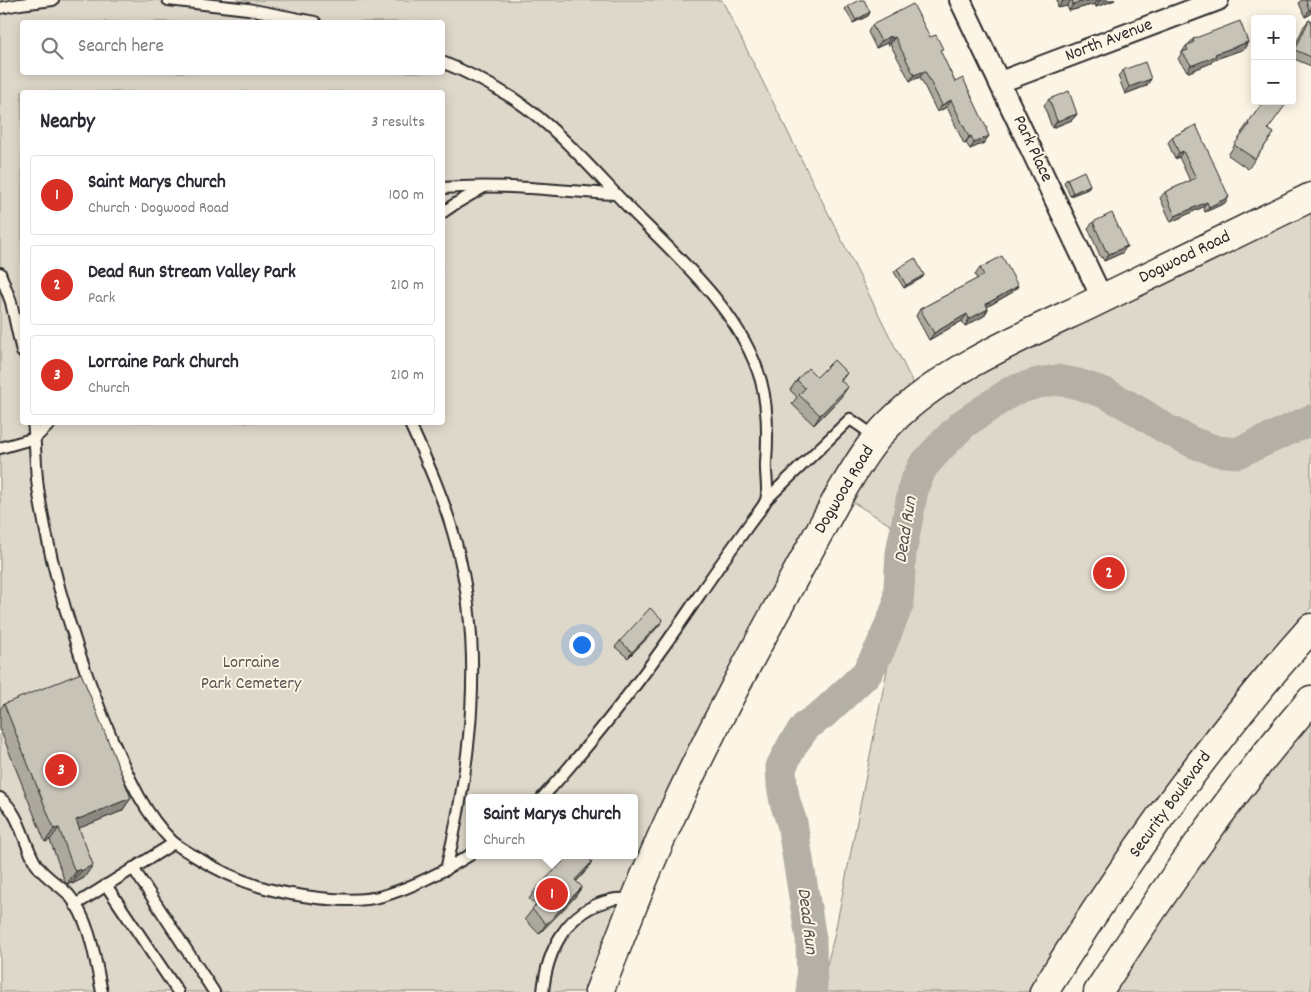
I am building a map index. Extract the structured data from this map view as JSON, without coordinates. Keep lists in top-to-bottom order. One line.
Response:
{"streets":{"street":["North Avenue","Park Place","Dogwood Road","Security Boulevard"]},"crossings":[["North Avenue","Park Place"],["Park Place","Dogwood Road"]],"water":["Dead Run"],"parks":["Lorraine Park Cemetery"],"page":{"map_buttons":["+","−"],"search":"Search here","heading":["Nearby","3 results"],"list":[{"mark":"1","name":"Saint Marys Church","note":"Church · Dogwood Road","value":"100 m"},{"mark":"2","name":"Dead Run Stream Valley Park","note":"Park","value":"210 m"},{"mark":"3","name":"Lorraine Park Church","note":"Church","value":"210 m"}],"pins":["2","3","1"],"popup":["Saint Marys Church","Church"]}}
